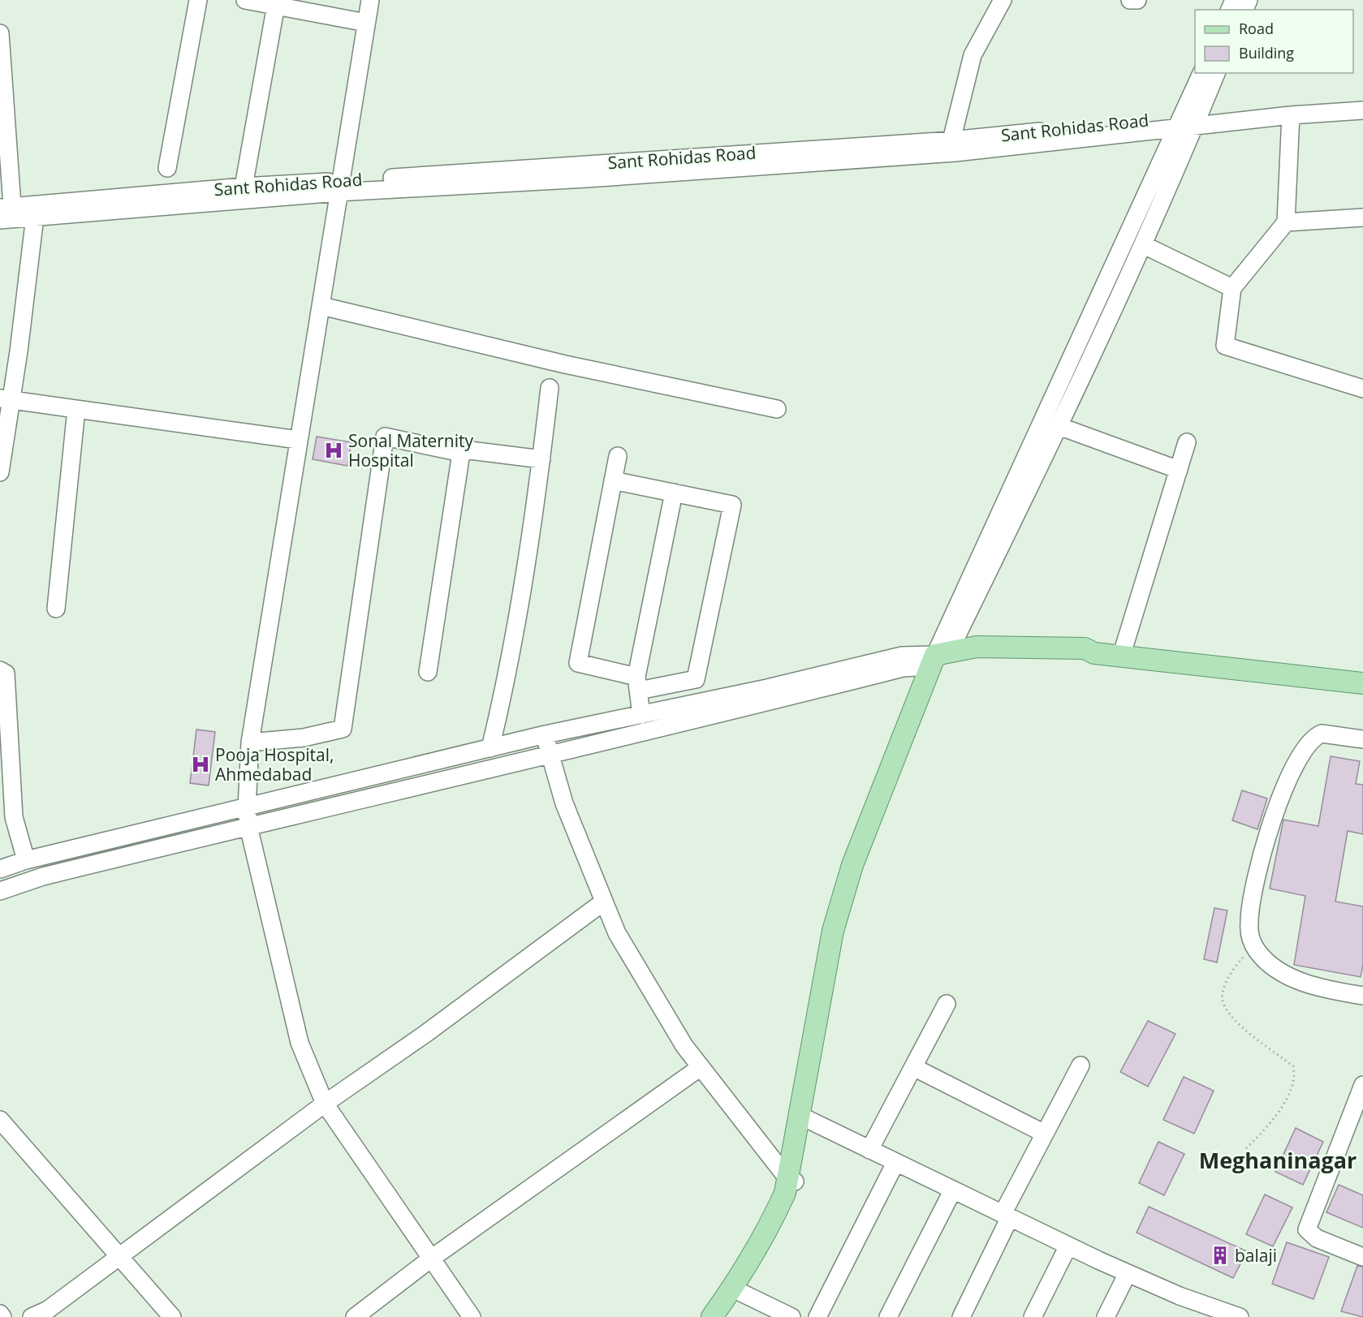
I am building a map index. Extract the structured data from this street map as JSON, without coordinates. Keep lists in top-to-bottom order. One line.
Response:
{"streets":{"street":["Sant Rohidas Road"]},"districts":["Meghaninagar"],"places":{"hospital":["Sonal Maternity Hospital","Pooja Hospital, Ahmedabad"],"building":["balaji"]},"legend":["Road","Building"]}
